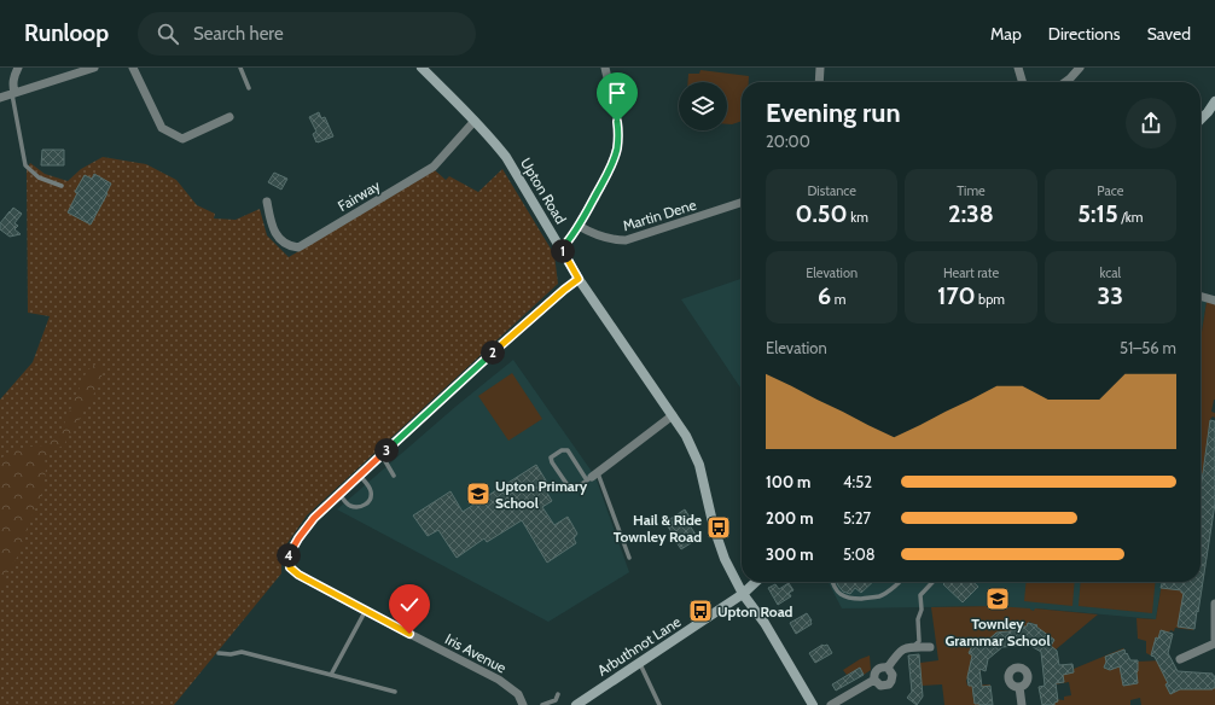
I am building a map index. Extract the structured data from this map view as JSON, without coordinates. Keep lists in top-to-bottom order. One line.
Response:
{"streets":{"street":["Upton Road","Fairway","Martin Dene","Arbuthnot Lane","Iris Avenue"]},"crossings":[["Upton Road","Fairway"],["Upton Road","Arbuthnot Lane"],["Upton Road","Iris Avenue"]],"places":{"school or university":["Upton Primary School","Townley Grammar School"],"bus stop":["Hail & Ride Townley Road","Upton Road"]},"page":{"header":"Runloop","search":"Search here","nav":["Map","Directions","Saved"],"heading":["Evening run","20:00"],"stats":[["Distance","0.50 km"],["Time","2:38"],["Pace","5:15 /km"],["Elevation","6 m"],["Heart rate","170 bpm"],["kcal","33"]],"pins":["1","2","3","4"],"chart":["Elevation","51–56 m"],"list":[{"name":"100 m","note":"4:52"},{"name":"200 m","note":"5:27"},{"name":"300 m","note":"5:08"}]}}
